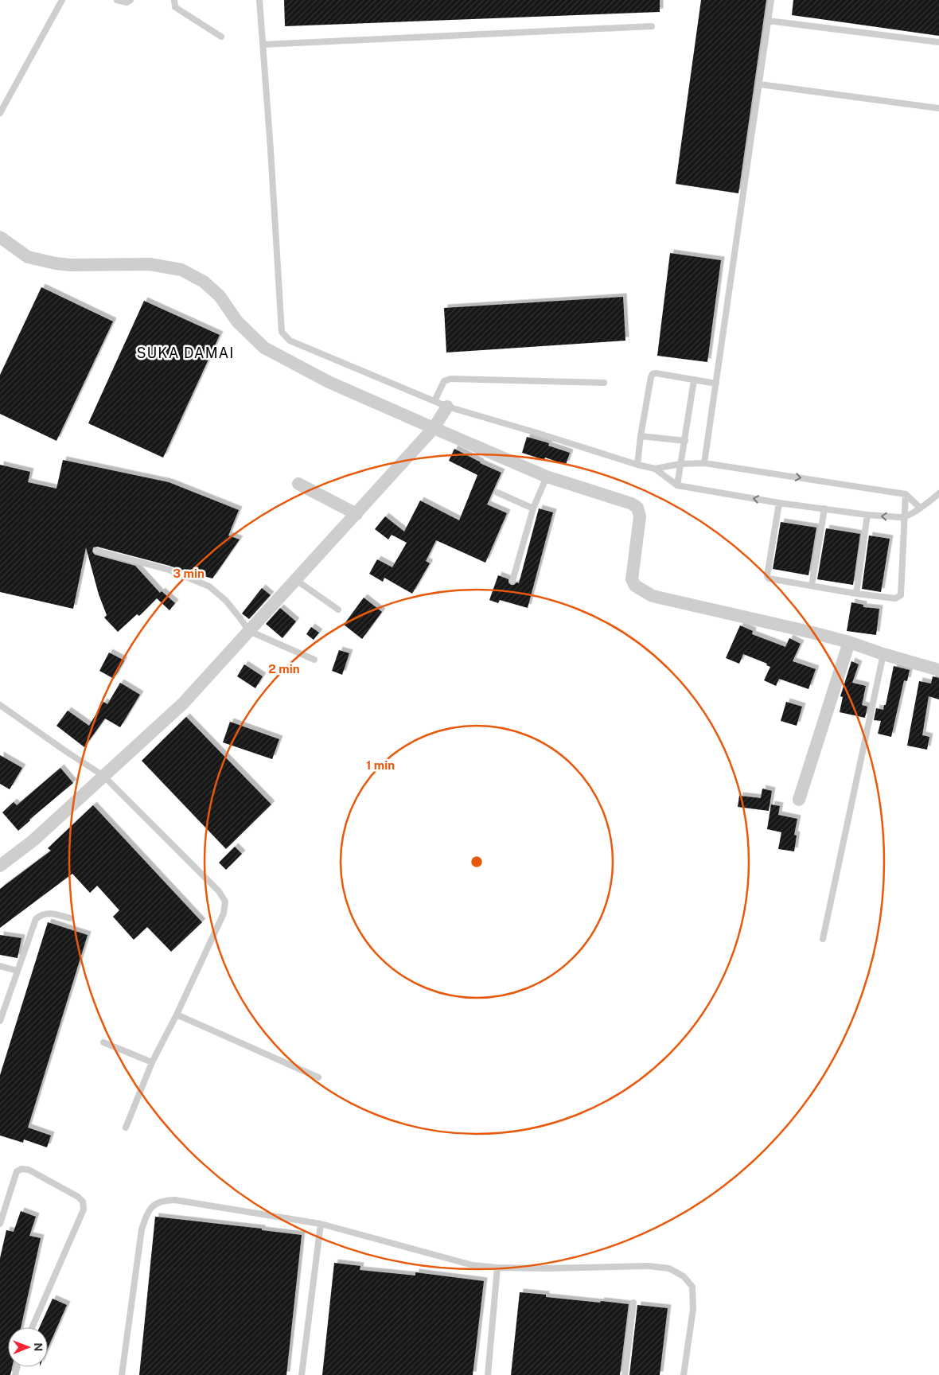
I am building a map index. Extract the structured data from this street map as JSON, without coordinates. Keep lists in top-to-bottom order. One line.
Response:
{"districts":["SUKA DAMAI"],"north":"right","rings":["3 min","2 min","1 min"]}
